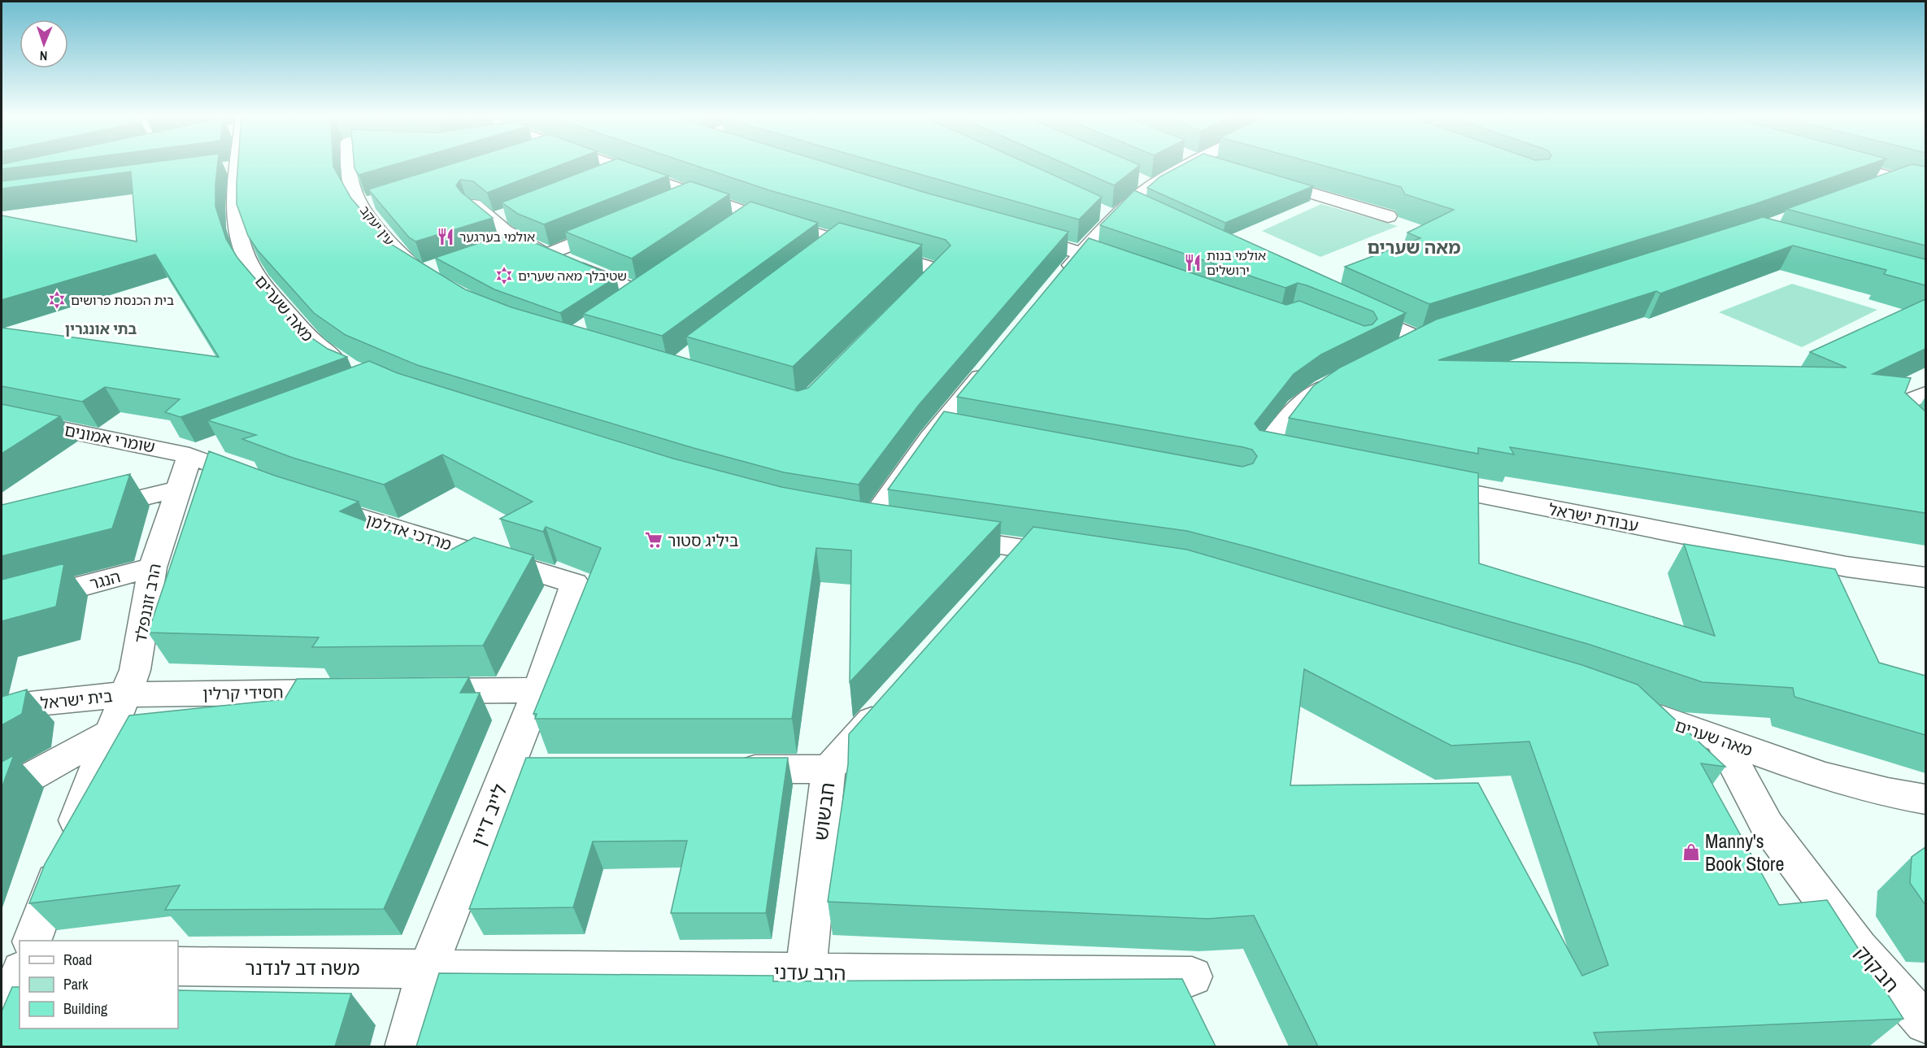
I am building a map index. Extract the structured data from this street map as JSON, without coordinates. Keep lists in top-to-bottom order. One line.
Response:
{"streets":{"street":["עין יעקב","מאה שערים","שומרי אמונים","עבודת ישראל","מרדכי אדלמן","הנגר","הרב זוננפלד","חסידי קרלין","בית ישראל","חבשוש","לייב דיין","משה דב לנדנר","חבקוק","הרב עדני"]},"crossings":[["מאה שערים","חבקוק"],["שומרי אמונים","הרב זוננפלד"],["מרדכי אדלמן","לייב דיין"],["הנגר","הרב זוננפלד"],["הרב זוננפלד","חסידי קרלין"],["הרב זוננפלד","בית ישראל"],["חסידי קרלין","בית ישראל"],["חבשוש","הרב עדני"],["לייב דיין","משה דב לנדנר"],["לייב דיין","הרב עדני"],["משה דב לנדנר","הרב עדני"]],"districts":["מאה שערים","בתי אונגרין"],"places":{"restaurant":["אולמי בערגער","אולמי בנות ירושלים"],"synagogue":["שטיבלך מאה שערים","בית הכנסת פרושים"],"supermarket":["ביליג סטור"],"shop":["Manny's Book Store"]},"legend":["Road","Park","Building"],"north":"bottom"}
